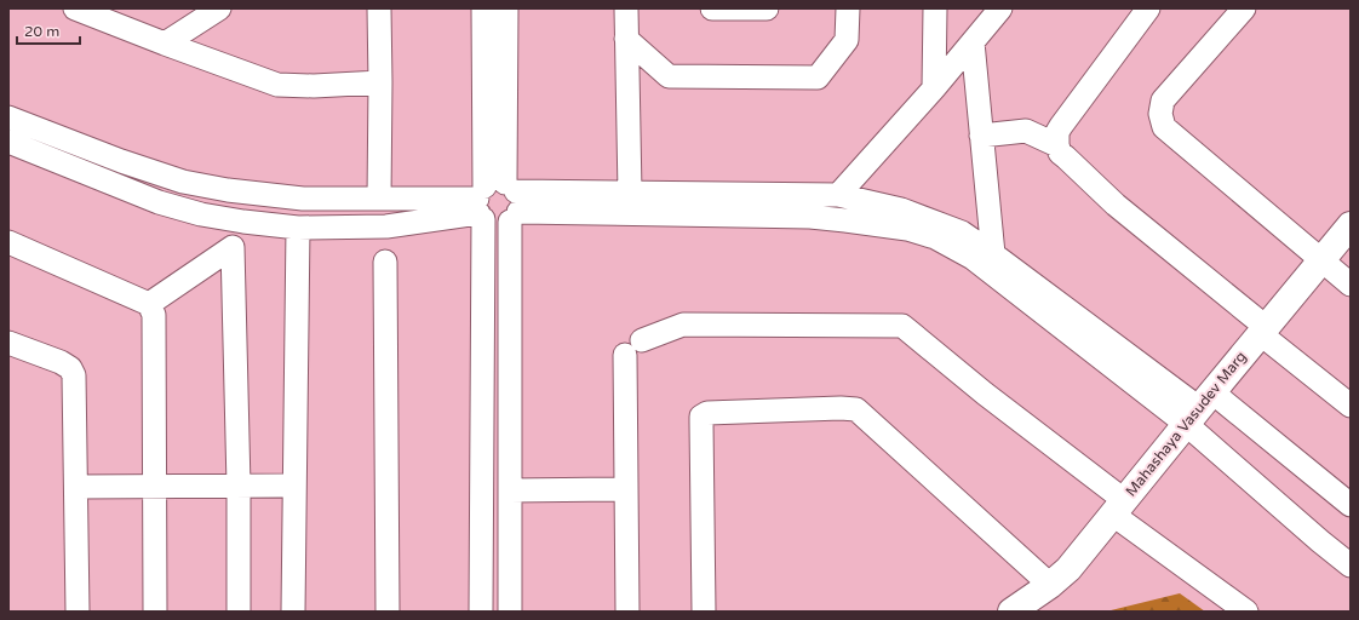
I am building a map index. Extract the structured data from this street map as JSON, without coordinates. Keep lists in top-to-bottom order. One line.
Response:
{"streets":{"street":["Mahashaya Vasudev Marg"]},"scale_bar":"20 m"}
